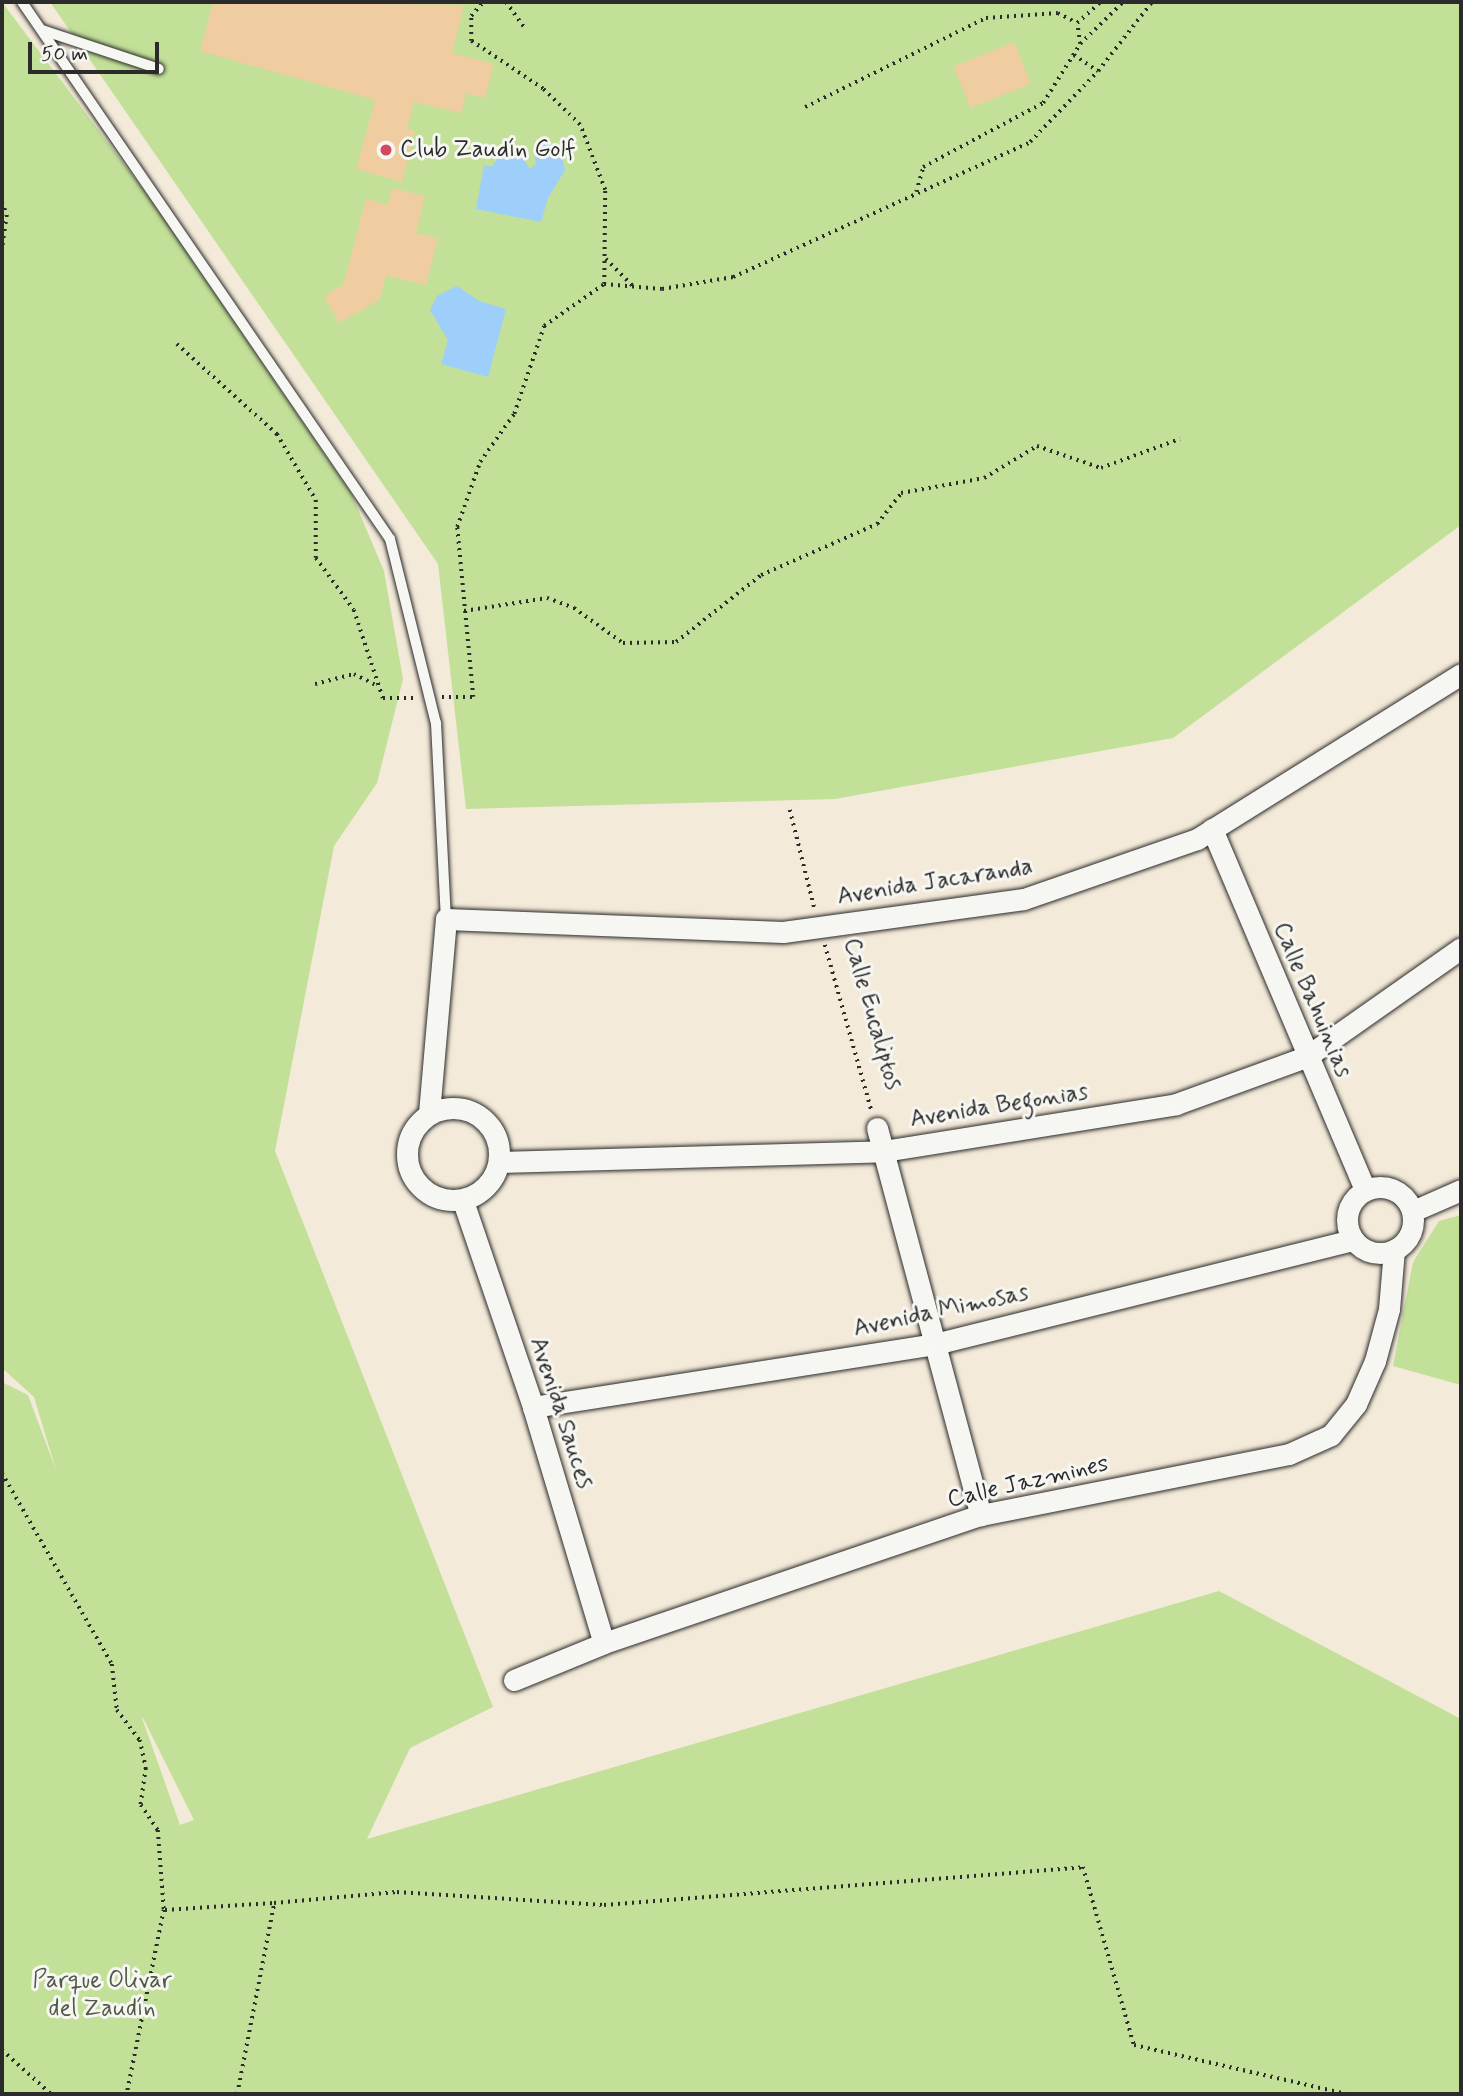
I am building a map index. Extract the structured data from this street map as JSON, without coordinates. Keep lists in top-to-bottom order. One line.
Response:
{"streets":{"street":["Avenida Jacaranda","Calle Bahuinias","Calle Eucaliptos","Avenida Begonias","Avenida Mimosas","Avenida Sauces","Calle Jazmines"]},"crossings":[["Avenida Jacaranda","Calle Bahuinias"],["Avenida Jacaranda","Calle Eucaliptos"],["Calle Bahuinias","Avenida Begonias"],["Calle Bahuinias","Avenida Mimosas"],["Calle Bahuinias","Calle Jazmines"],["Calle Eucaliptos","Avenida Begonias"],["Calle Eucaliptos","Avenida Mimosas"],["Calle Eucaliptos","Calle Jazmines"],["Avenida Begonias","Avenida Sauces"],["Avenida Mimosas","Avenida Sauces"],["Avenida Mimosas","Calle Jazmines"],["Avenida Sauces","Calle Jazmines"]],"parks":["Parque Olivar del Zaudín"],"places":["Club Zaudín Golf"],"scale_bar":"50 m"}
